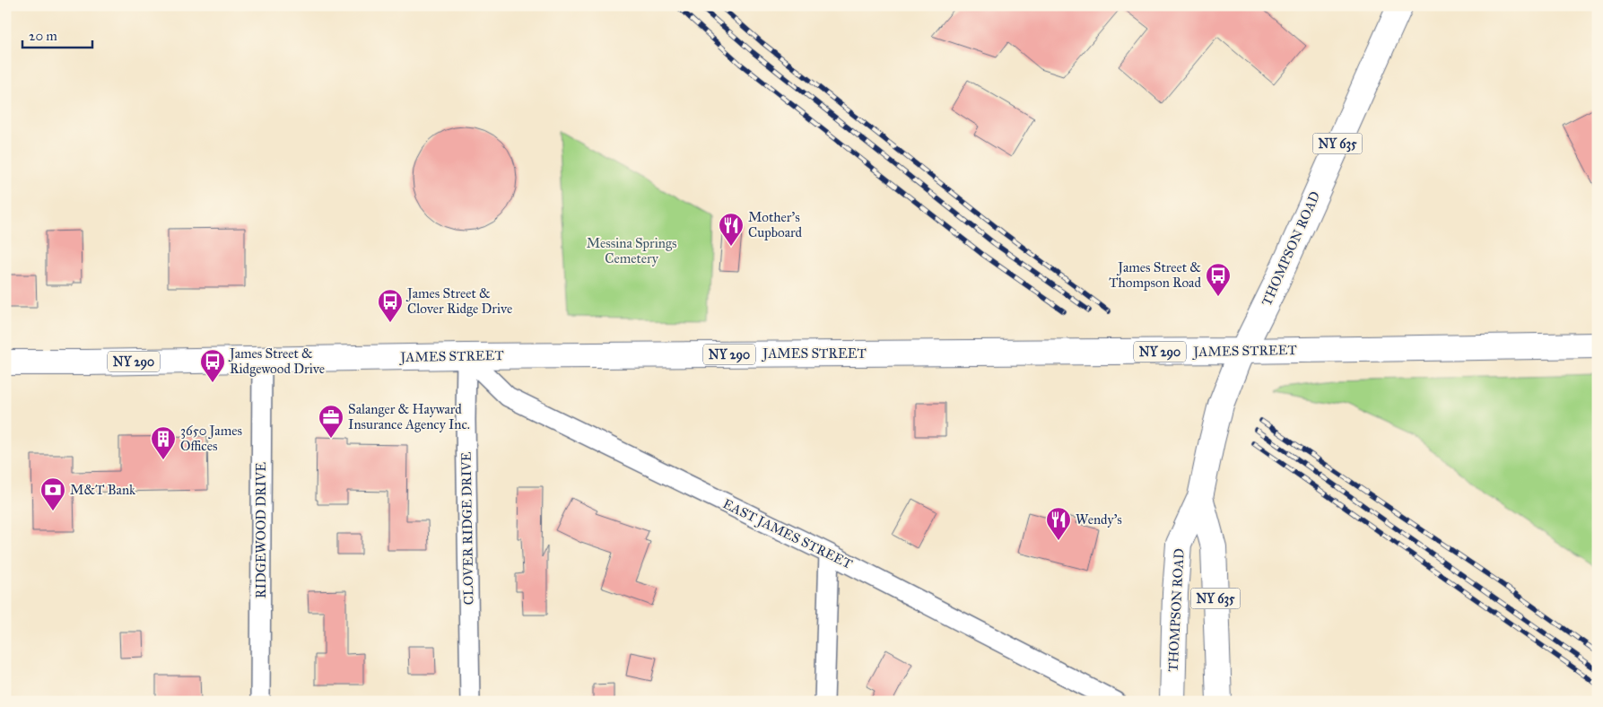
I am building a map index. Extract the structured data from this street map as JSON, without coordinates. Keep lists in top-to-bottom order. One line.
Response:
{"streets":{"main road":["NY 635","THOMPSON ROAD","JAMES STREET","NY 290"],"street":["CLOVER RIDGE DRIVE","RIDGEWOOD DRIVE","EAST JAMES STREET"]},"crossings":[["THOMPSON ROAD","JAMES STREET"],["JAMES STREET","CLOVER RIDGE DRIVE"],["JAMES STREET","RIDGEWOOD DRIVE"],["JAMES STREET","EAST JAMES STREET"],["CLOVER RIDGE DRIVE","EAST JAMES STREET"]],"parks":["Messina Springs Cemetery"],"places":{"restaurant":["Mother's Cupboard","Wendy's"],"bus stop":["James Street & Thompson Road","James Street & Clover Ridge Drive","James Street & Ridgewood Drive"],"office":["Salanger & Hayward Insurance Agency Inc."],"building":["3650 James Offices"],"bank":["M&T Bank"]},"scale_bar":"20 m"}
